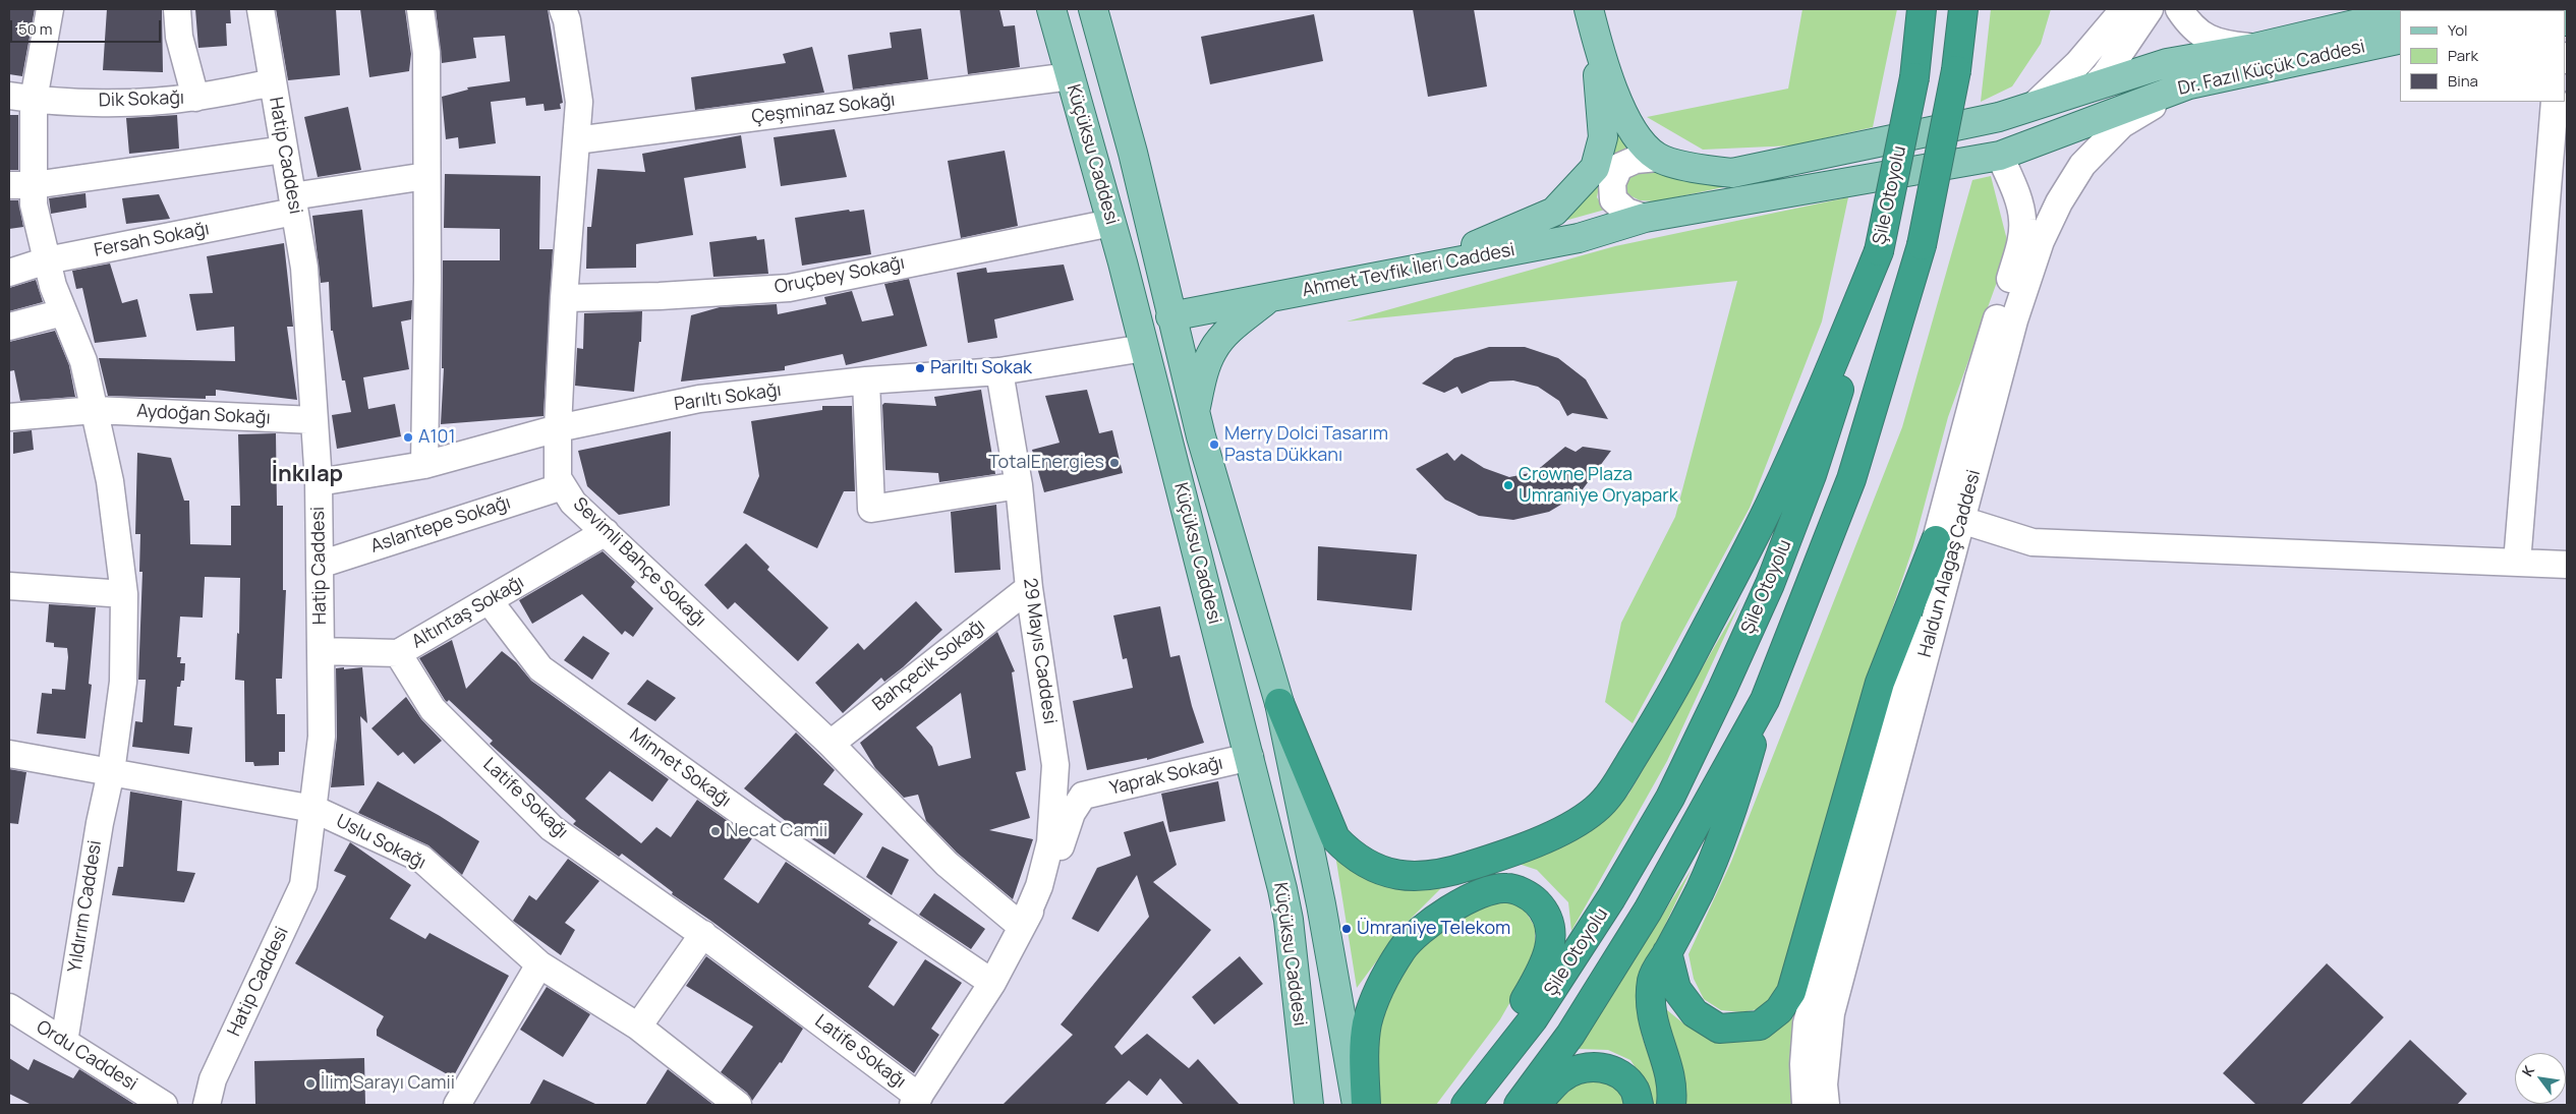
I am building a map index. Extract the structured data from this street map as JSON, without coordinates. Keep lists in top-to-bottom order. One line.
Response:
{"streets":{"highway":["Şile Otoyolu"],"main road":["Dr. Fazıl Küçük Caddesi","Küçüksu Caddesi","Ahmet Tevfik İleri Caddesi"],"street":["Dik Sokağı","Çeşminaz Sokağı","Hatip Caddesi","Fersah Sokağı","Oruçbey Sokağı","Parıltı Sokağı","Aydoğan Sokağı","Aslantepe Sokağı","Sevimli Bahçe Sokağı","Haldun Alagaş Caddesi","Altıntaş Sokağı","29 Mayıs Caddesi","Bahçecik Sokağı","Minnet Sokağı","Yaprak Sokağı","Latife Sokağı","Uslu Sokağı","Yıldırım Caddesi","Ordu Caddesi"]},"crossings":[["Dr. Fazıl Küçük Caddesi","Ahmet Tevfik İleri Caddesi"],["Dr. Fazıl Küçük Caddesi","Haldun Alagaş Caddesi"],["Dik Sokağı","Hatip Caddesi"],["Dik Sokağı","Yıldırım Caddesi"],["Çeşminaz Sokağı","Küçüksu Caddesi"],["Çeşminaz Sokağı","Sevimli Bahçe Sokağı"],["Küçüksu Caddesi","Ahmet Tevfik İleri Caddesi"],["Küçüksu Caddesi","Oruçbey Sokağı"],["Küçüksu Caddesi","Parıltı Sokağı"],["Küçüksu Caddesi","Yaprak Sokağı"],["Hatip Caddesi","Fersah Sokağı"],["Hatip Caddesi","Parıltı Sokağı"],["Hatip Caddesi","Aydoğan Sokağı"],["Hatip Caddesi","Aslantepe Sokağı"],["Hatip Caddesi","Altıntaş Sokağı"],["Hatip Caddesi","Uslu Sokağı"],["Fersah Sokağı","Yıldırım Caddesi"],["Ahmet Tevfik İleri Caddesi","Haldun Alagaş Caddesi"],["Oruçbey Sokağı","Sevimli Bahçe Sokağı"],["Parıltı Sokağı","Sevimli Bahçe Sokağı"],["Parıltı Sokağı","29 Mayıs Caddesi"],["Aydoğan Sokağı","Yıldırım Caddesi"],["Aslantepe Sokağı","Sevimli Bahçe Sokağı"],["Sevimli Bahçe Sokağı","Altıntaş Sokağı"],["Sevimli Bahçe Sokağı","29 Mayıs Caddesi"],["Sevimli Bahçe Sokağı","Bahçecik Sokağı"],["Altıntaş Sokağı","Minnet Sokağı"],["Altıntaş Sokağı","Latife Sokağı"],["29 Mayıs Caddesi","Bahçecik Sokağı"],["29 Mayıs Caddesi","Minnet Sokağı"],["29 Mayıs Caddesi","Yaprak Sokağı"],["29 Mayıs Caddesi","Latife Sokağı"],["Uslu Sokağı","Yıldırım Caddesi"],["Yıldırım Caddesi","Ordu Caddesi"]],"districts":["İnkılap"],"places":["Parıltı Sokak","A101","Merry Dolci Tasarım Pasta Dükkanı","TotalEnergies","Crowne Plaza Umraniye Oryapark","Necat Camii","Ümraniye Telekom","İlim Sarayı Camii"],"legend":["Yol","Park","Bina"],"scale_bar":"50 m","north":"top left"}
